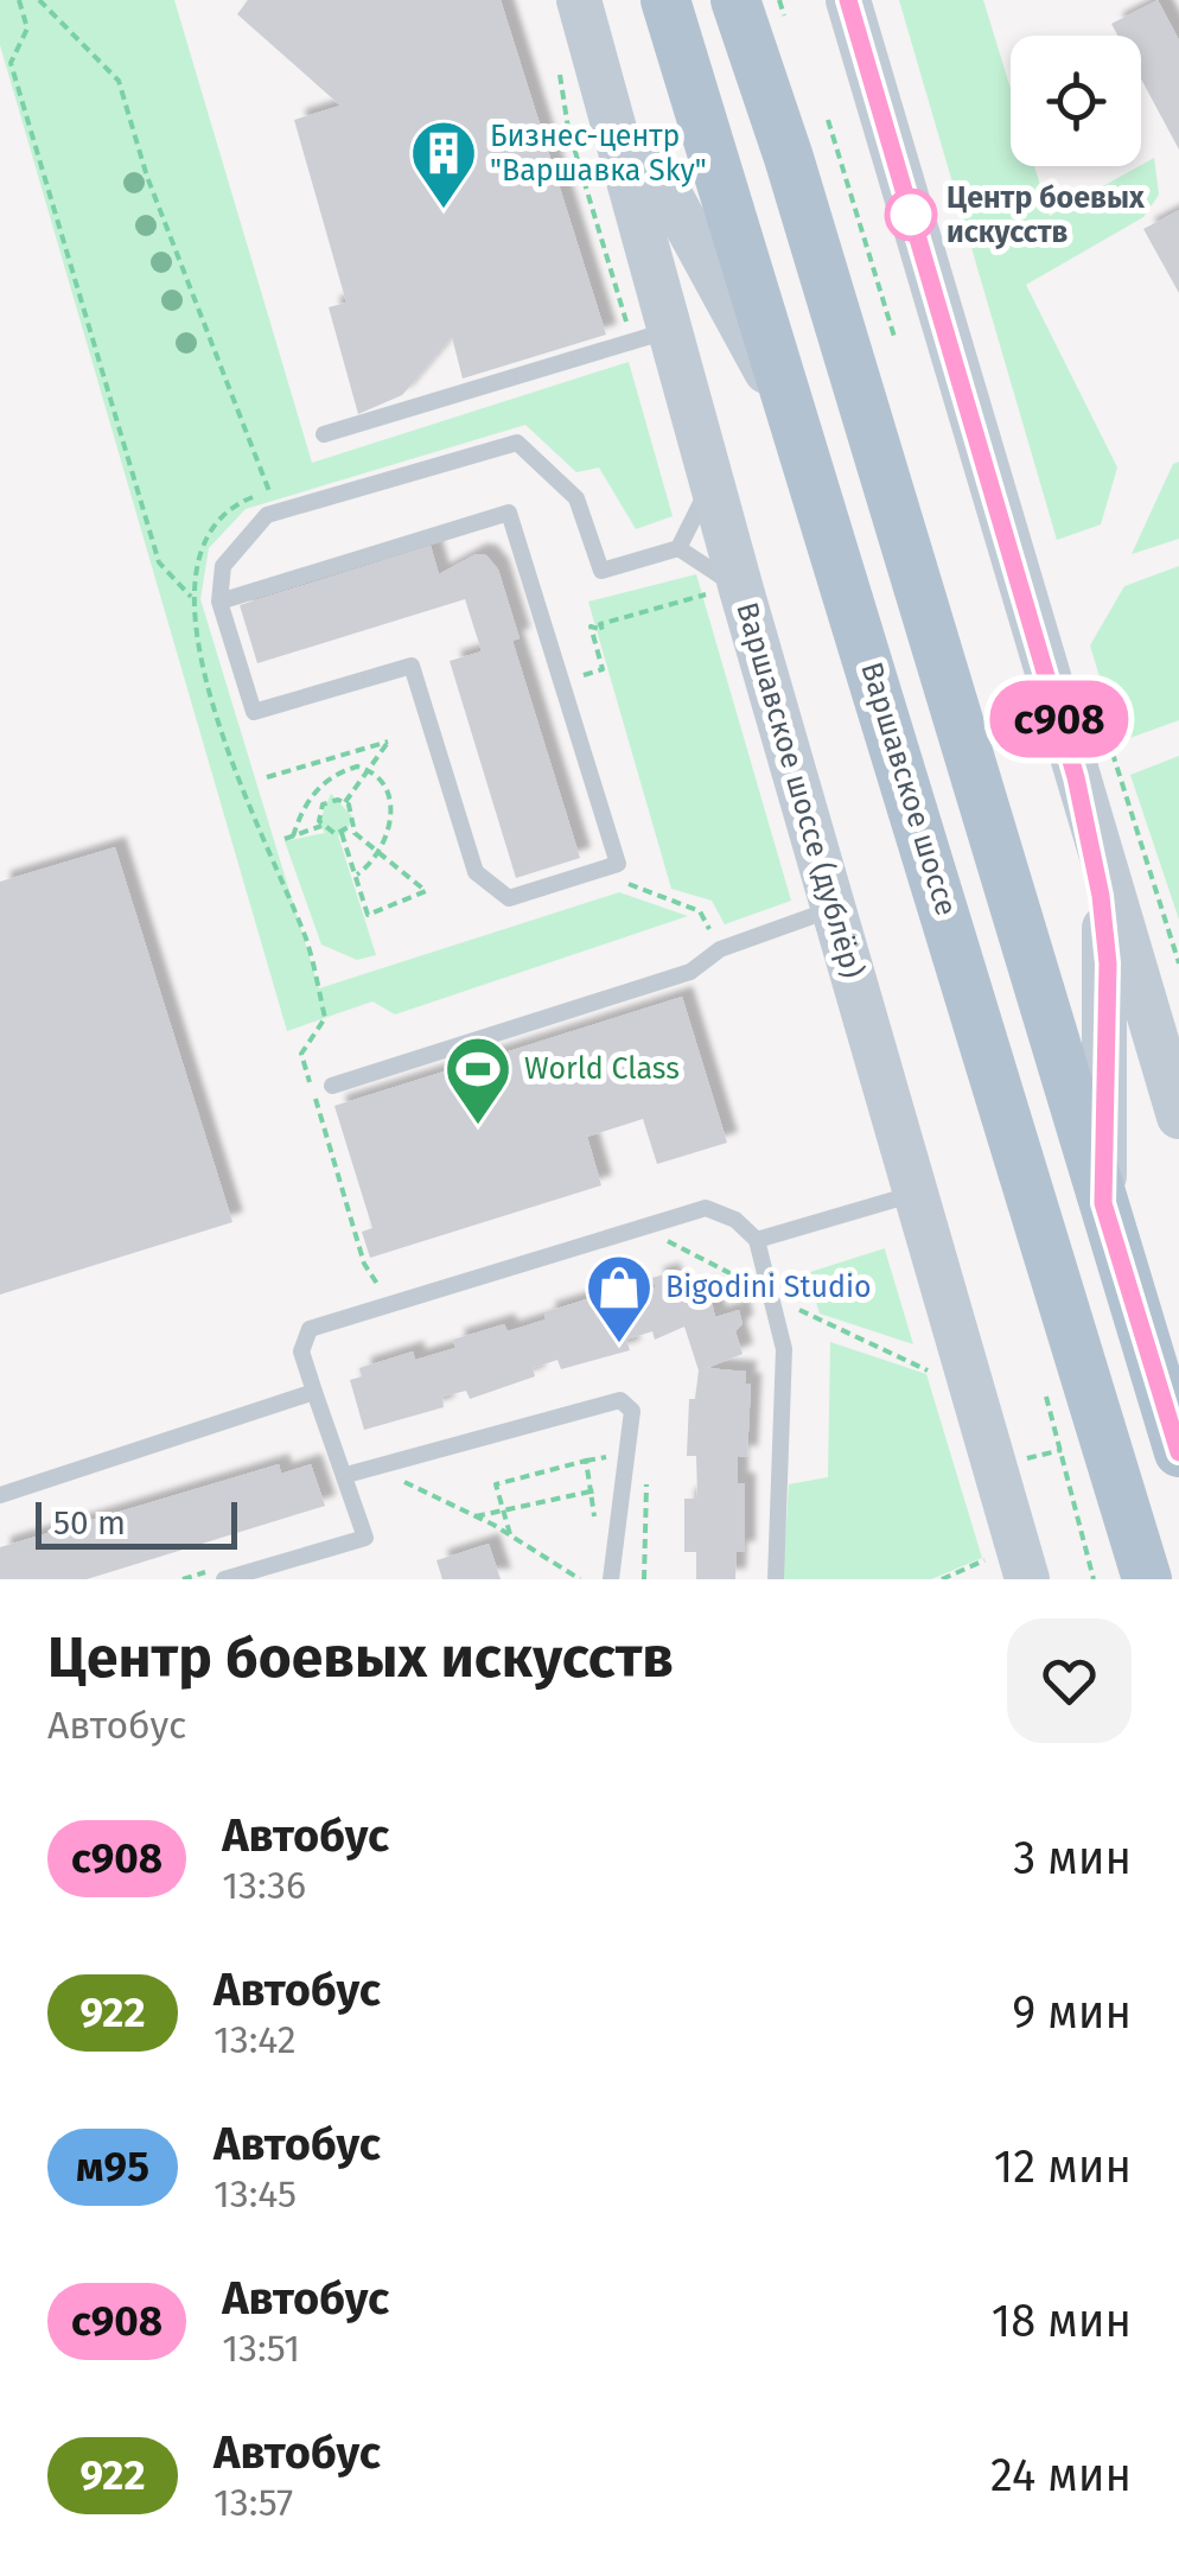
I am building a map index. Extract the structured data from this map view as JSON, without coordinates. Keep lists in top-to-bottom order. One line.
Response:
{"streets":{"main road":["Варшавское шоссе","Варшавское шоссе (дублёр)"]},"places":{"building":["Бизнес-центр \"Варшавка Sky\""],"other":["Центр боевых искусств"],"sports":["World Class"],"shop":["Bigodini Studio"]},"lines":["bus line с908"],"scale_bar":"50 m","page":{"on_map":"с908","scale":"50 m","heading":["Центр боевых искусств","Автобус"],"list":[{"mark":"с908","name":"Автобус","note":"13:36","value":"3 мин"},{"mark":"922","name":"Автобус","note":"13:42","value":"9 мин"},{"mark":"м95","name":"Автобус","note":"13:45","value":"12 мин"},{"mark":"с908","name":"Автобус","note":"13:51","value":"18 мин"},{"mark":"922","name":"Автобус","note":"13:57","value":"24 мин"}]}}
